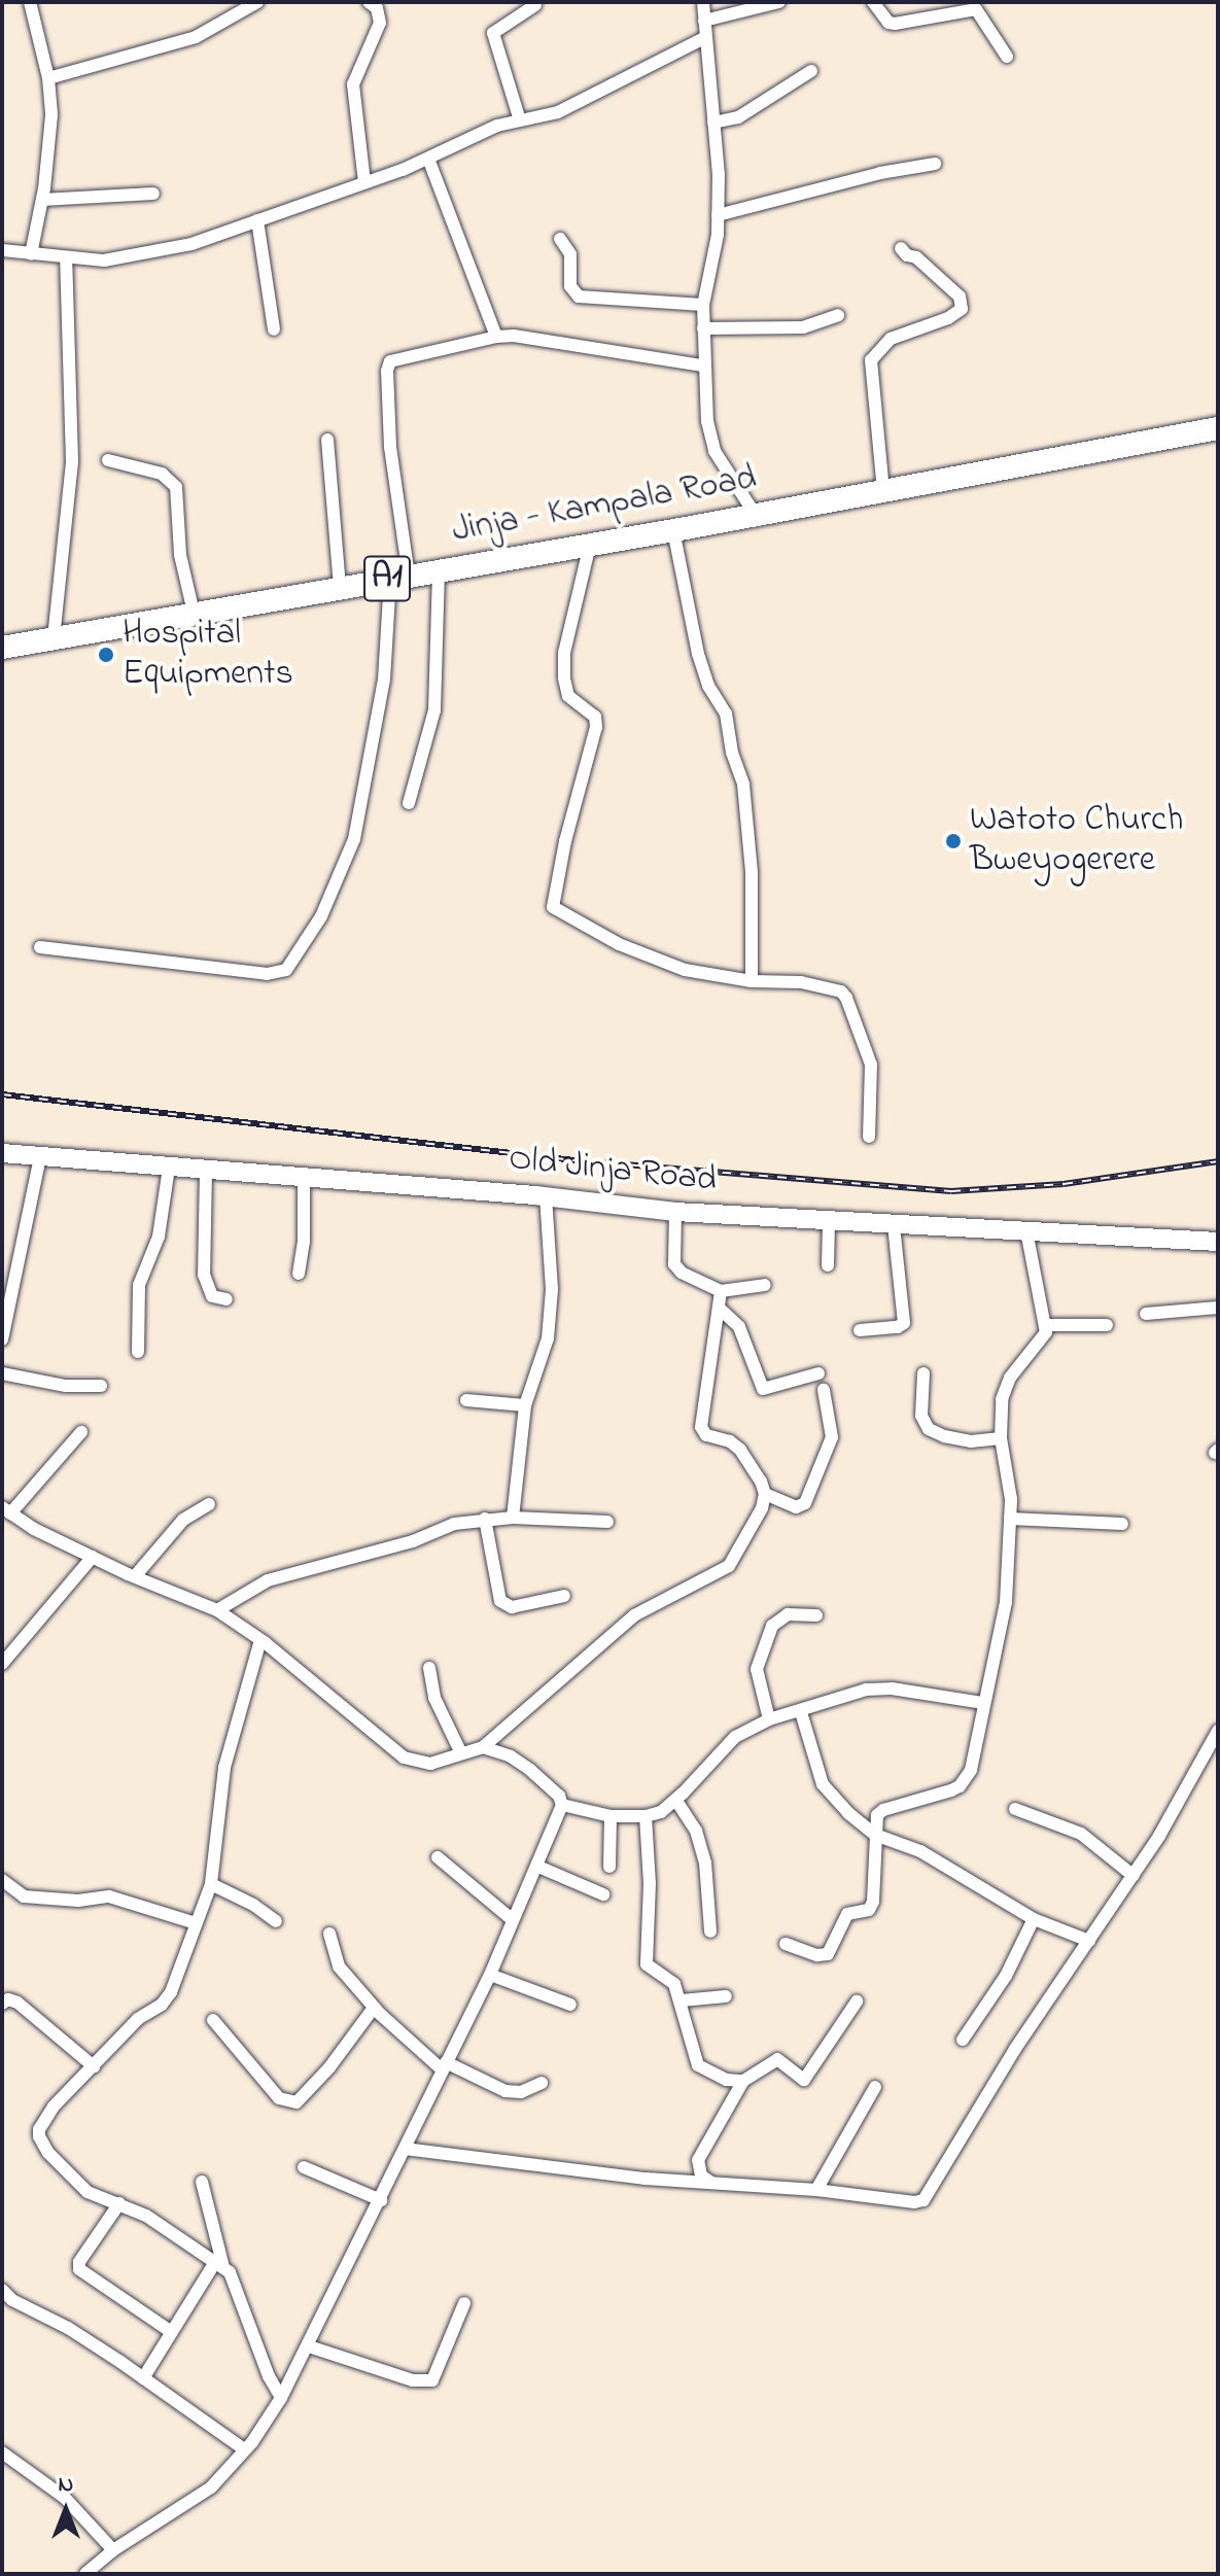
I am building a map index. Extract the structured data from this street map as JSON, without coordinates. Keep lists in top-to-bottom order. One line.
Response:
{"streets":{"highway":["Jinja - Kampala Road","A1"],"main road":["Old Jinja Road"]},"places":["Hospital Equipments","Watoto Church Bweyogerere"],"north":"top"}
